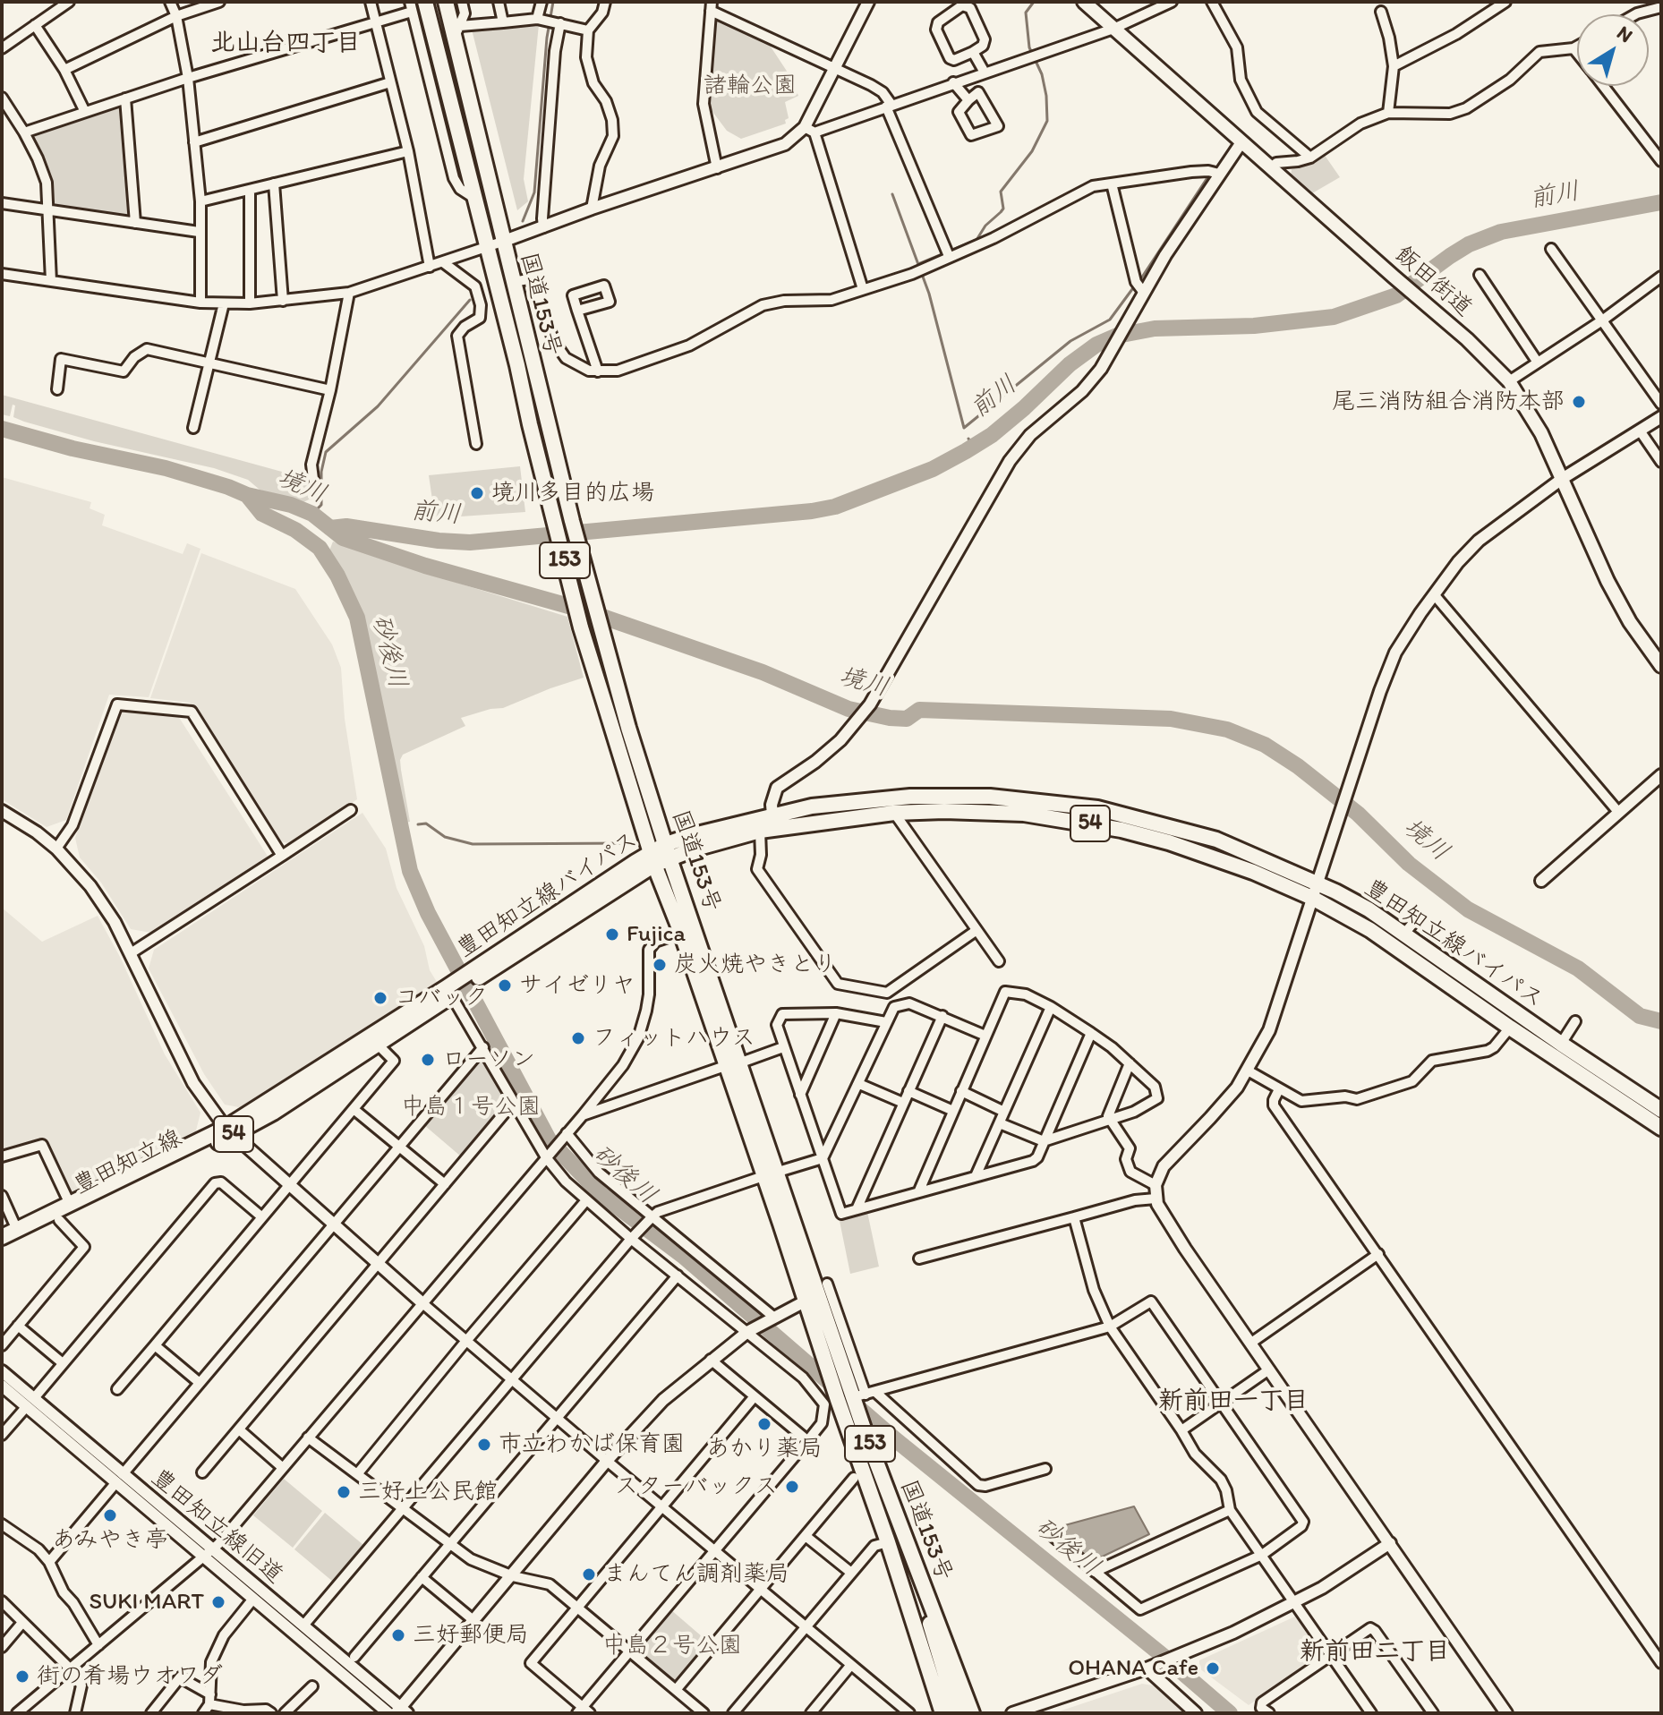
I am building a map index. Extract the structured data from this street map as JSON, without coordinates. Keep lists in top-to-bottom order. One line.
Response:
{"streets":{"main road":["飯田街道","国道153号","153","54","豊田知立線バイパス","豊田知立線"],"street":["豊田知立線旧道"]},"crossings":[["国道153号","153"],["国道153号","豊田知立線バイパス"],["豊田知立線バイパス","豊田知立線"]],"districts":["北山台四丁目","新前田一丁目","新前田二丁目"],"water":["前川","境川","砂後川"],"parks":["諸輪公園","中島１号公園","中島２号公園"],"places":["尾三消防組合消防本部","境川多目的広場","Fujica","炭火焼やきとり","サイゼリヤ","コバック","フィットハウス","ローソン","あかり薬局","市立わかば保育園","スターバックス","三好上公民館","あみやき亭","まんてん調剤薬局","SUKI MART","三好郵便局","OHANA Cafe","街の肴場ウオワダ"],"north":"top right"}
